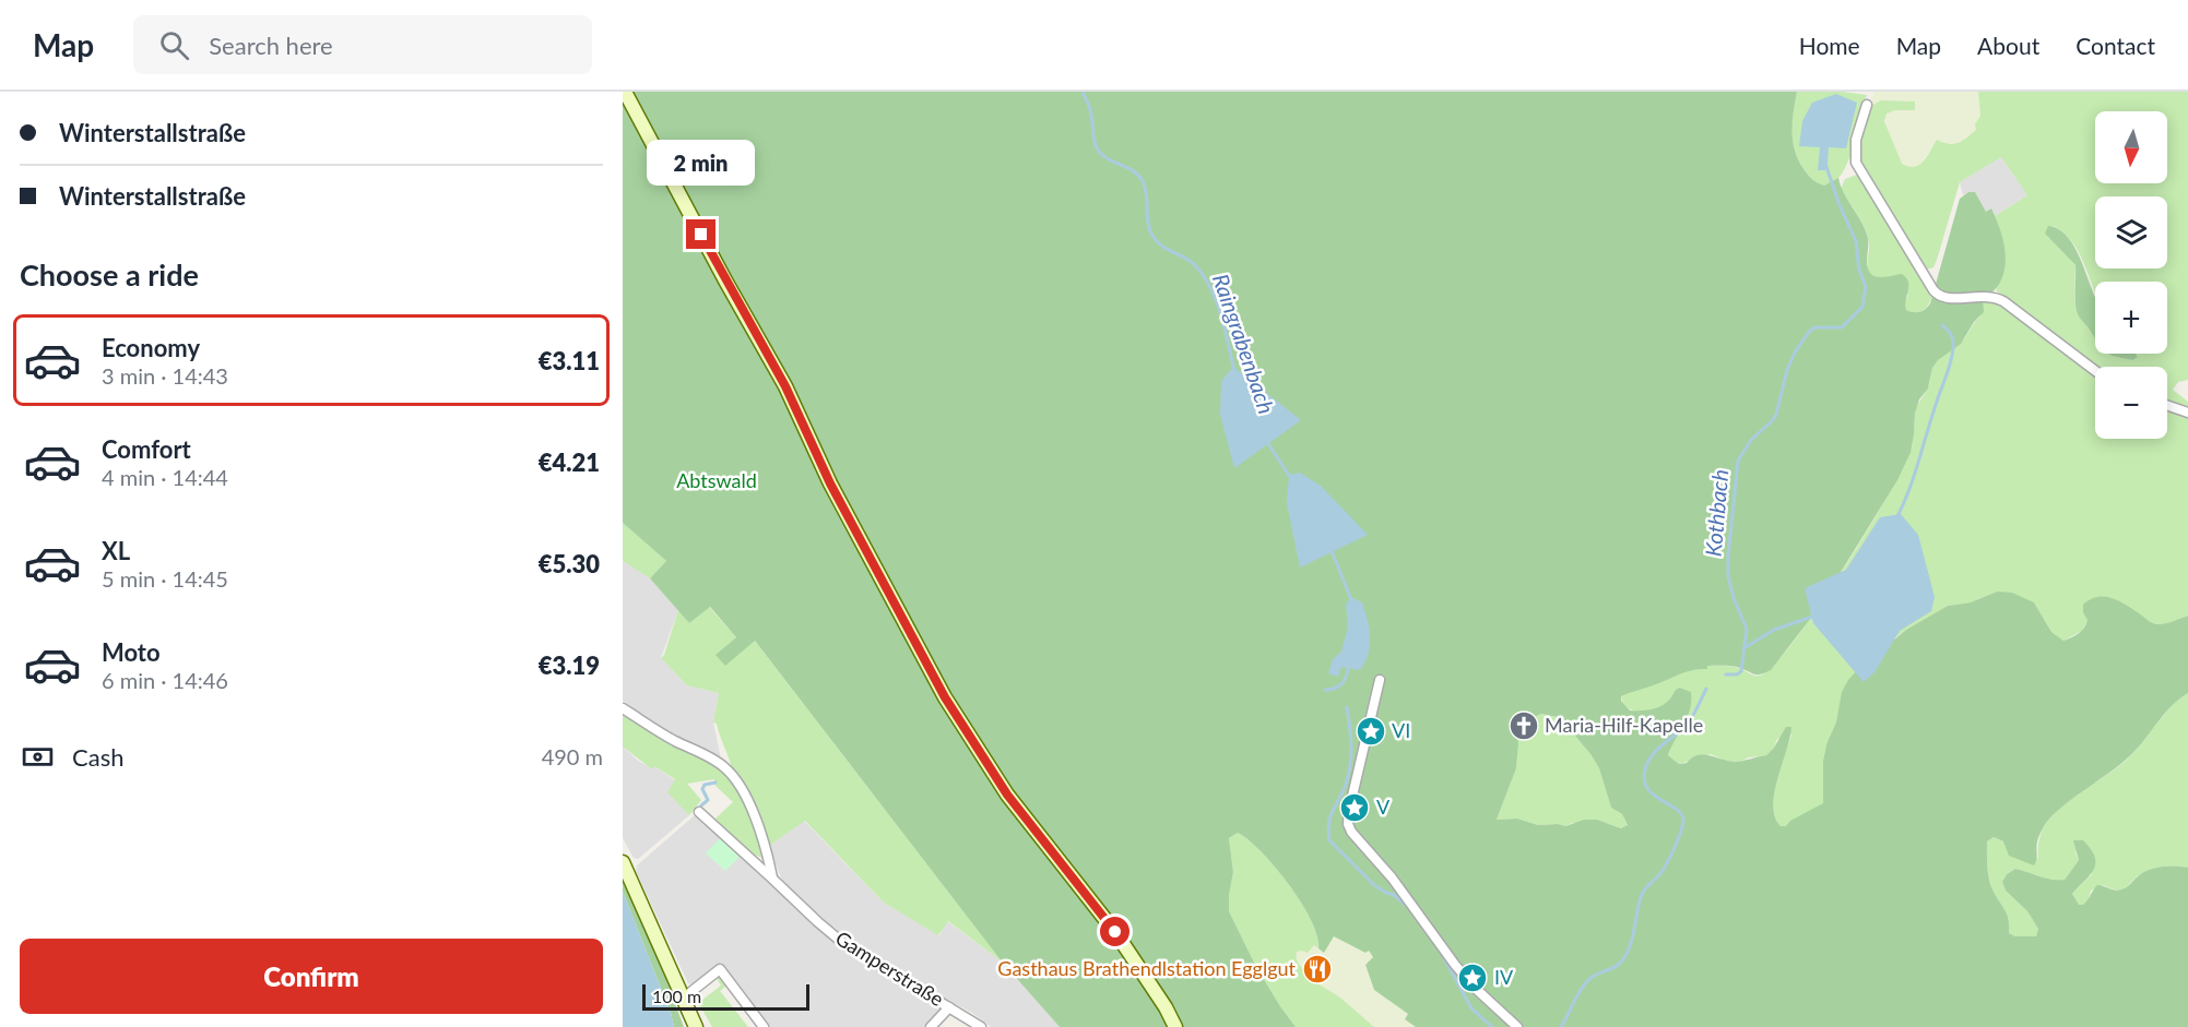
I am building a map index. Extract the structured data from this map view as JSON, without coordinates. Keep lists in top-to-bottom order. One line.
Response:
{"streets":{"street":["Gamperstraße"]},"water":["Raingrabenbach","Kothbach"],"parks":["Abtswald"],"places":{"church":["Maria-Hilf-Kapelle"],"place":["VI","V","IV"],"restaurant":["Gasthaus Brathendlstation Egglgut"]},"scale_bar":"100 m","north":"bottom","page":{"header":"Map","search":"Search here","nav":["Home","Map","About","Contact"],"banner":["Winterstallstraße","Winterstallstraße"],"map_buttons":["+","−"],"bubble":"2 min","heading":"Choose a ride","list":[{"name":"Economy","note":"3 min · 14:43","value":"€3.11"},{"name":"Comfort","note":"4 min · 14:44","value":"€4.21"},{"name":"XL","note":"5 min · 14:45","value":"€5.30"},{"name":"Moto","note":"6 min · 14:46","value":"€3.19"}],"pay":["Cash","490 m"],"buttons":"Confirm","scale":"100 m"}}
